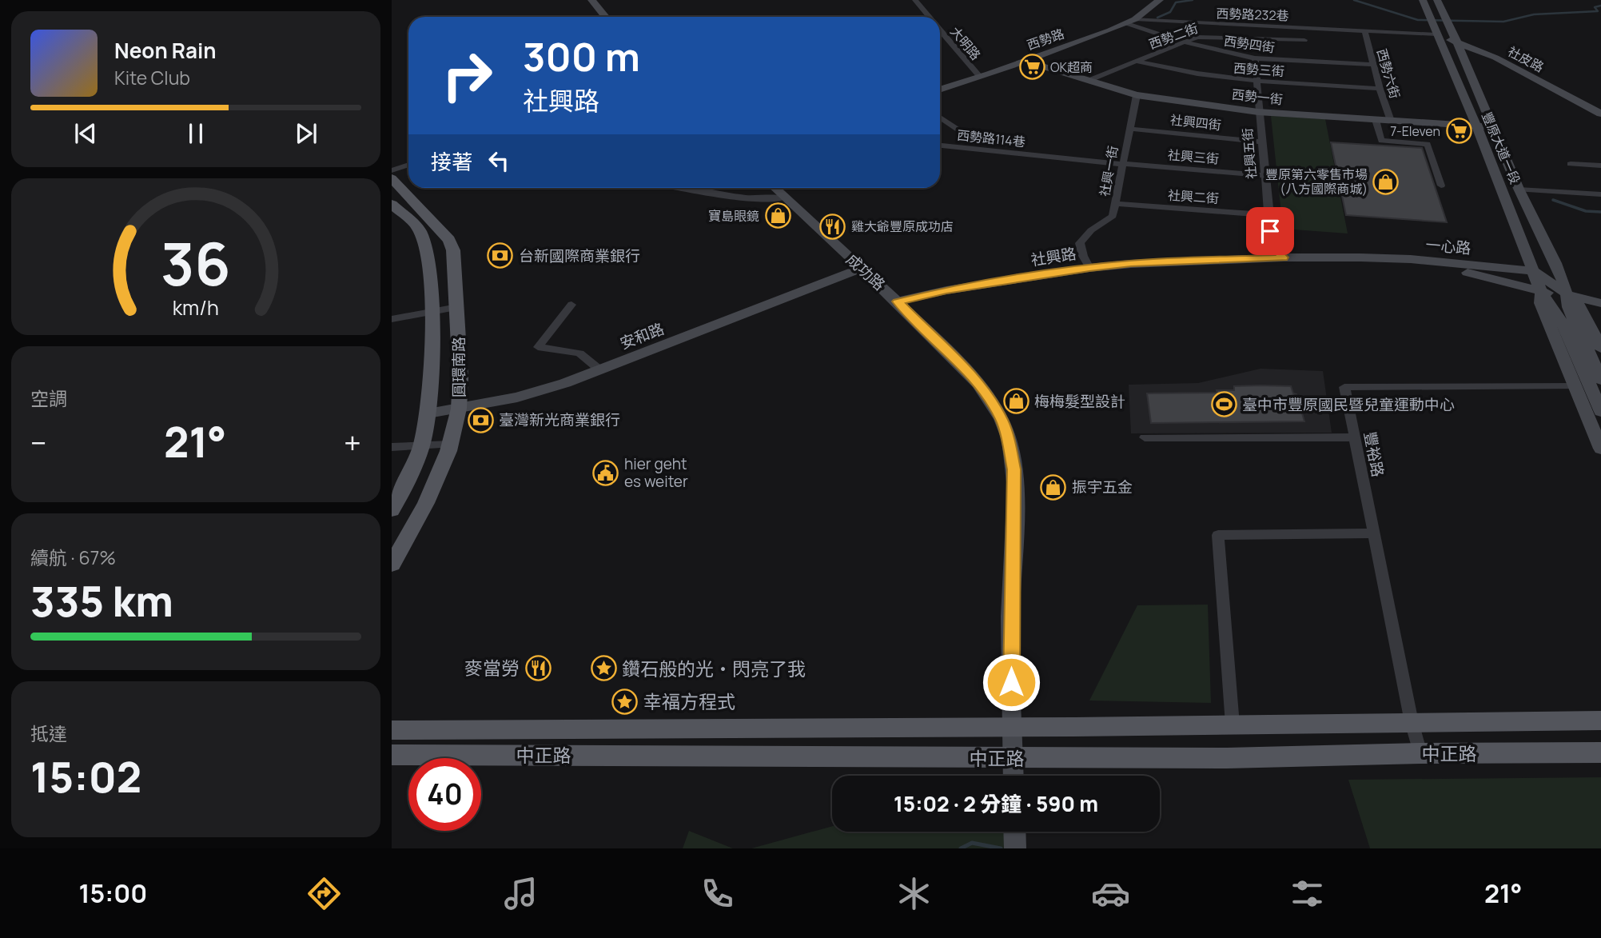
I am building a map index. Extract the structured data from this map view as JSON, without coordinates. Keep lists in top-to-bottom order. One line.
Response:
{"streets":{"main road":["圓環南路","中正路"],"street":["西勢路232巷","西勢二街","西勢路","大明路","西勢四街","社皮路","西勢三街","西勢六街","西勢一街","社興四街","西勢路114巷","豐原大道一段","社興五街","社興三街","社興一街","社興二街","一心路","社興路","成功路","安和路","豐裕路"]},"crossings":[["西勢路232巷","西勢路"],["西勢路232巷","西勢四街"],["西勢路232巷","社皮路"],["西勢路232巷","西勢六街"],["西勢路232巷","豐原大道一段"],["西勢二街","西勢四街"],["西勢二街","西勢三街"],["西勢二街","西勢一街"],["西勢路","大明路"],["西勢路","西勢四街"],["西勢路","西勢一街"],["西勢四街","西勢六街"],["西勢四街","社興五街"],["社皮路","豐原大道一段"],["西勢三街","西勢六街"],["西勢三街","社興五街"],["西勢六街","西勢一街"],["西勢一街","豐原大道一段"],["西勢一街","社興五街"],["西勢一街","社興一街"],["社興四街","社興五街"],["社興四街","社興一街"],["西勢路114巷","社興三街"],["西勢路114巷","社興一街"],["豐原大道一段","一心路"],["豐原大道一段","豐裕路"],["社興五街","社興三街"],["社興五街","社興二街"],["社興五街","一心路"],["社興五街","社興路"],["社興三街","社興一街"],["社興一街","社興二街"],["社興一街","社興路"],["一心路","社興路"],["社興路","成功路"],["成功路","安和路"],["成功路","中正路"],["安和路","圓環南路"],["豐裕路","中正路"]],"places":{"supermarket":["OK超商","7-Eleven"],"shop":["豐原第六零售市場 (八方國際商城)","寶島眼鏡","梅梅髮型設計","振宇五金"],"restaurant":["雞大爺豐原成功店","麥當勞"],"bank":["台新國際商業銀行","臺灣新光商業銀行"],"sports":["臺中市豐原國民暨兒童運動中心"],"public building":["hier geht es weiter"],"place":["鑽石般的光‧閃亮了我","幸福方程式"]},"page":{"turn":["300 m","社興路"],"song":["Neon Rain","Kite Club"],"then":"接著","tile":["空調",["續航 · 67%","335 km"],["抵達","15:02"]],"heat":["−","21°","+"],"limit":"40","trip":"15:02 · 2 分鐘 · 590 m","tabs":["15:00","21°"],"gauge":["36","km/h"]}}
